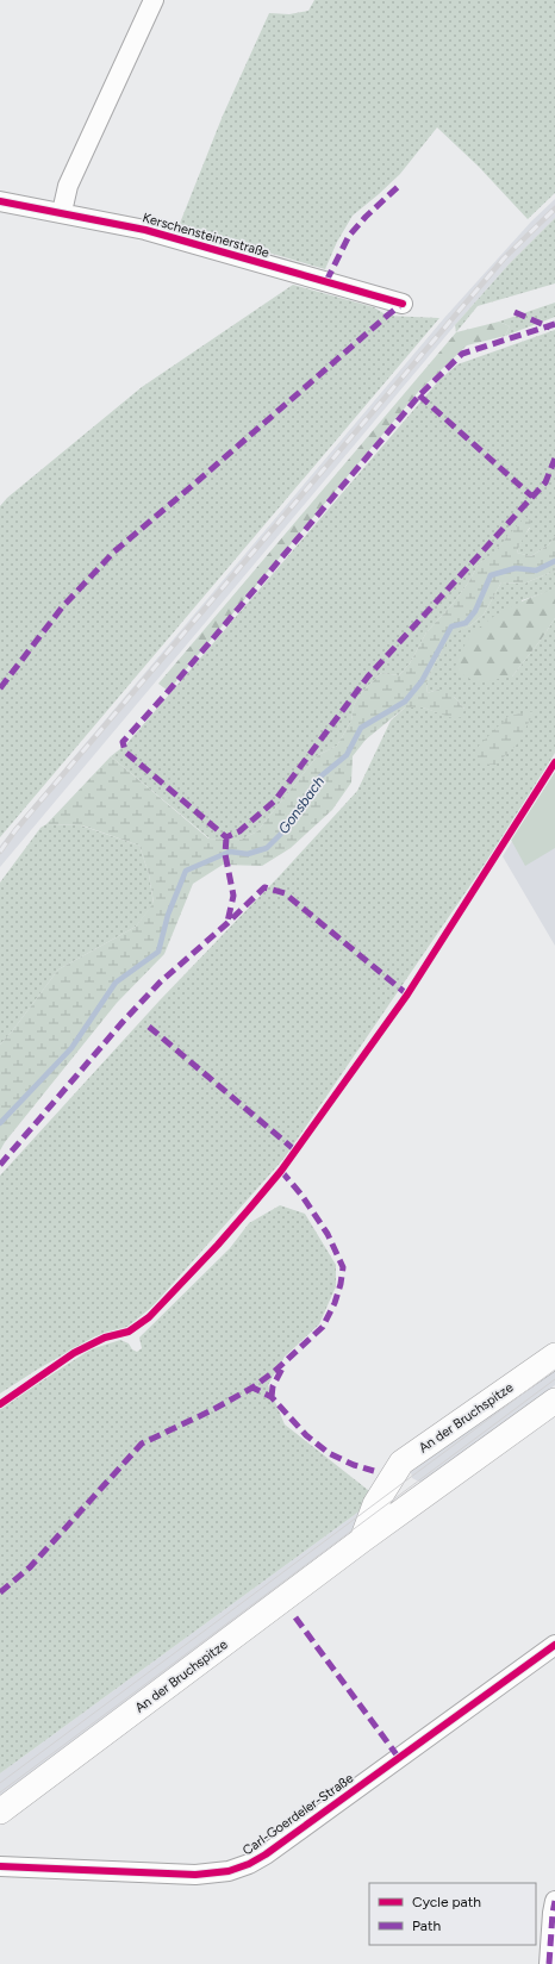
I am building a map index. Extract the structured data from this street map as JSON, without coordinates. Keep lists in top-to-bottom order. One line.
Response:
{"streets":{"main road":["An der Bruchspitze"],"street":["Kerschensteinerstraße","Carl-Goerdeler-Straße"]},"water":["Gonsbach"],"legend":["Cycle path","Path"]}
